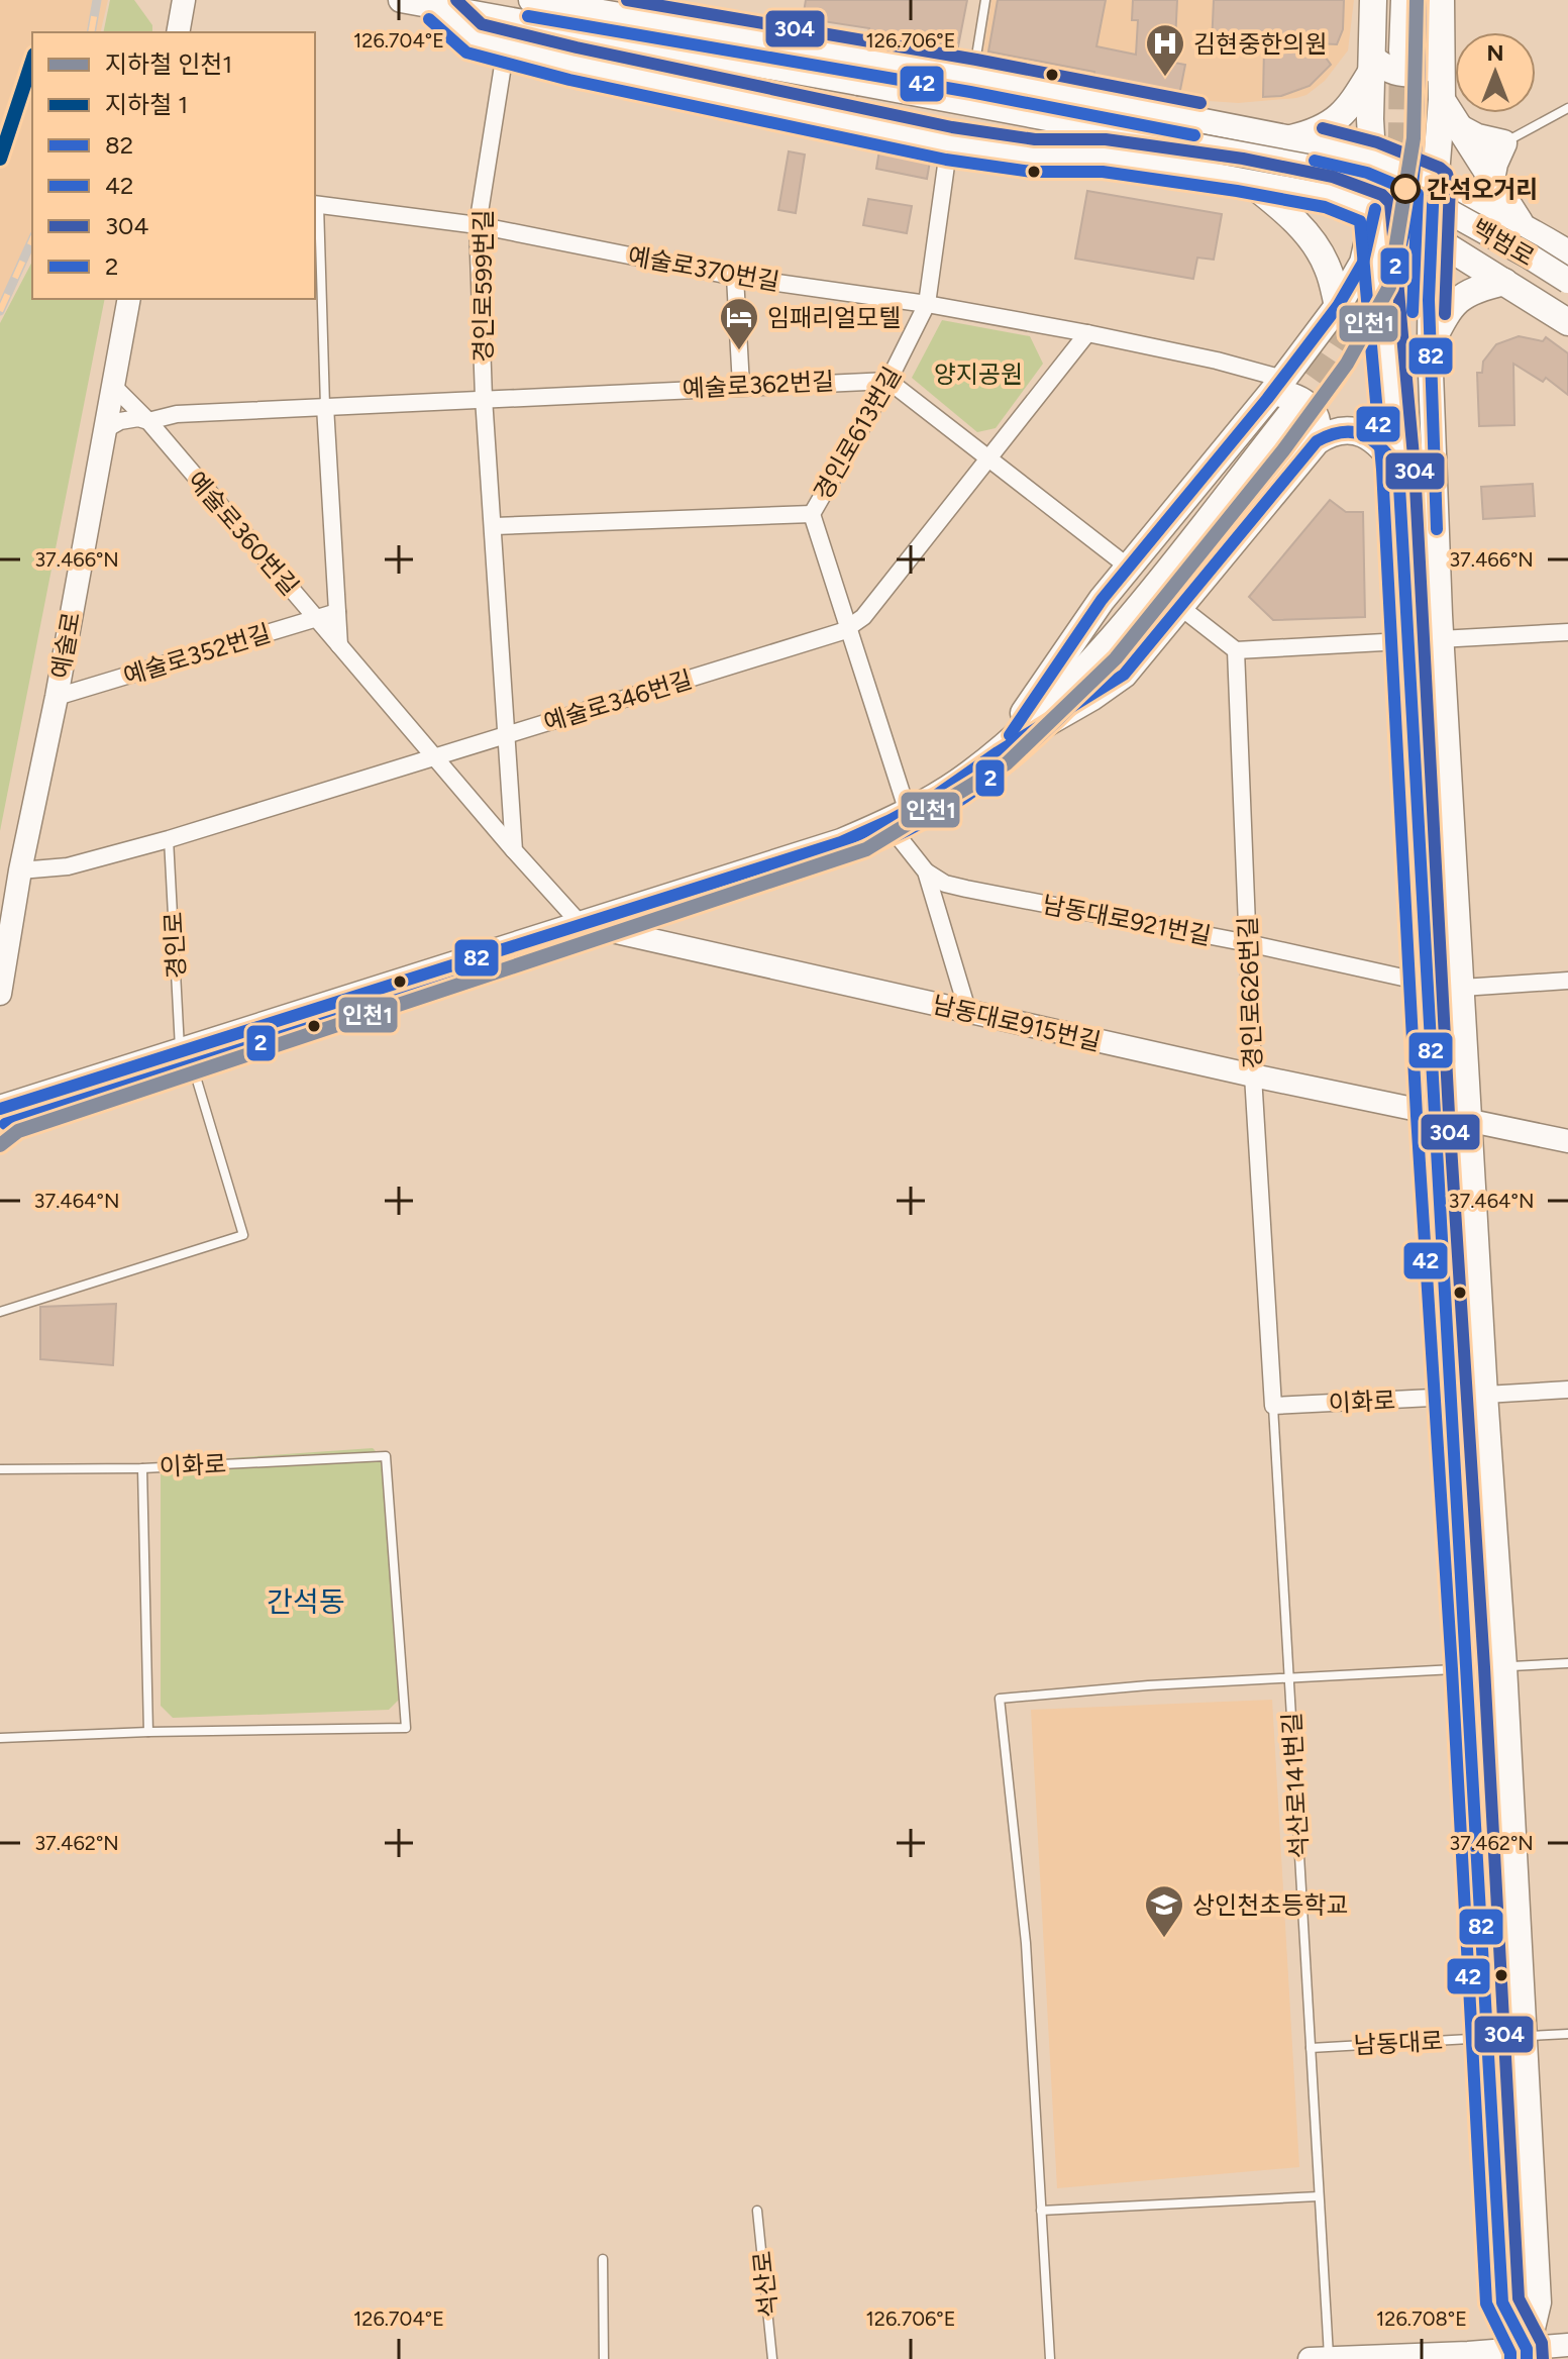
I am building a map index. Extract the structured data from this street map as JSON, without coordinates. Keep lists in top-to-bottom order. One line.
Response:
{"streets":{"main road":["백범로"],"street":["예술로370번길","경인로599번길","예술로362번길","경인로613번길","예술로360번길","예술로","예술로352번길","예술로346번길","남동대로921번길","경인로626번길","남동대로915번길","이화로"],"lane":["경인로","석산로141번길","남동대로","석산로"]},"crossings":[["백범로","경인로599번길"],["백범로","경인로613번길"],["예술로370번길","경인로599번길"],["예술로370번길","경인로613번길"],["예술로370번길","예술로346번길"],["경인로599번길","예술로362번길"],["경인로599번길","예술로360번길"],["경인로599번길","예술로346번길"],["예술로362번길","경인로613번길"],["예술로362번길","예술로360번길"],["예술로362번길","예술로"],["경인로613번길","예술로346번길"],["예술로360번길","예술로"],["예술로360번길","예술로352번길"],["예술로360번길","예술로346번길"],["예술로","예술로352번길"],["예술로","예술로346번길"],["예술로346번길","경인로"],["남동대로921번길","경인로626번길"],["경인로626번길","남동대로915번길"],["경인로626번길","이화로"],["경인로626번길","석산로141번길"],["이화로","석산로141번길"],["석산로141번길","남동대로"]],"districts":["간석동"],"parks":["양지공원"],"places":{"hospital":["김현중한의원"],"other":["간석오거리"],"hotel":["임패리얼모텔"],"school or university":["상인천초등학교"]},"lines":["metro line 인천1","transit line 304","transit line 2","transit line 42","metro line 1","transit line 82"],"legend":["지하철 인천1","지하철 1","82","42","304","2"],"north":"top","coordinates":["126.704°E","126.706°E","37.466°N","37.464°N","37.462°N","126.708°E"]}
